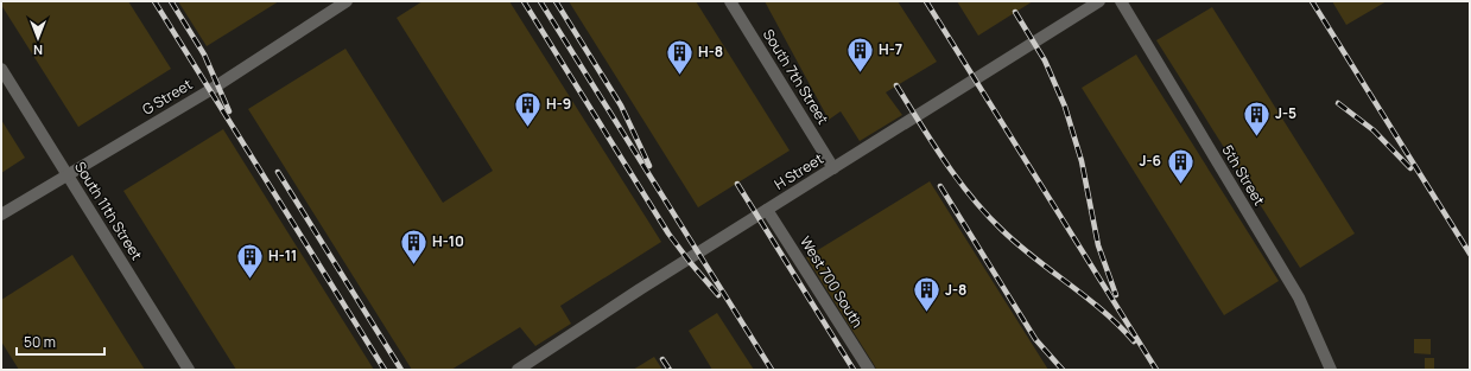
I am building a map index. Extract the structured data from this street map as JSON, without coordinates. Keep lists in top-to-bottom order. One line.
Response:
{"streets":{"lane":["South 7th Street","G Street","H Street","5th Street","South 11th Street","West 700 South"]},"crossings":[["South 7th Street","H Street"],["G Street","South 11th Street"],["H Street","West 700 South"]],"places":{"building":["H-7","H-8","H-9","J-5","J-6","H-10","H-11","J-8"]},"scale_bar":"50 m","north":"bottom"}
